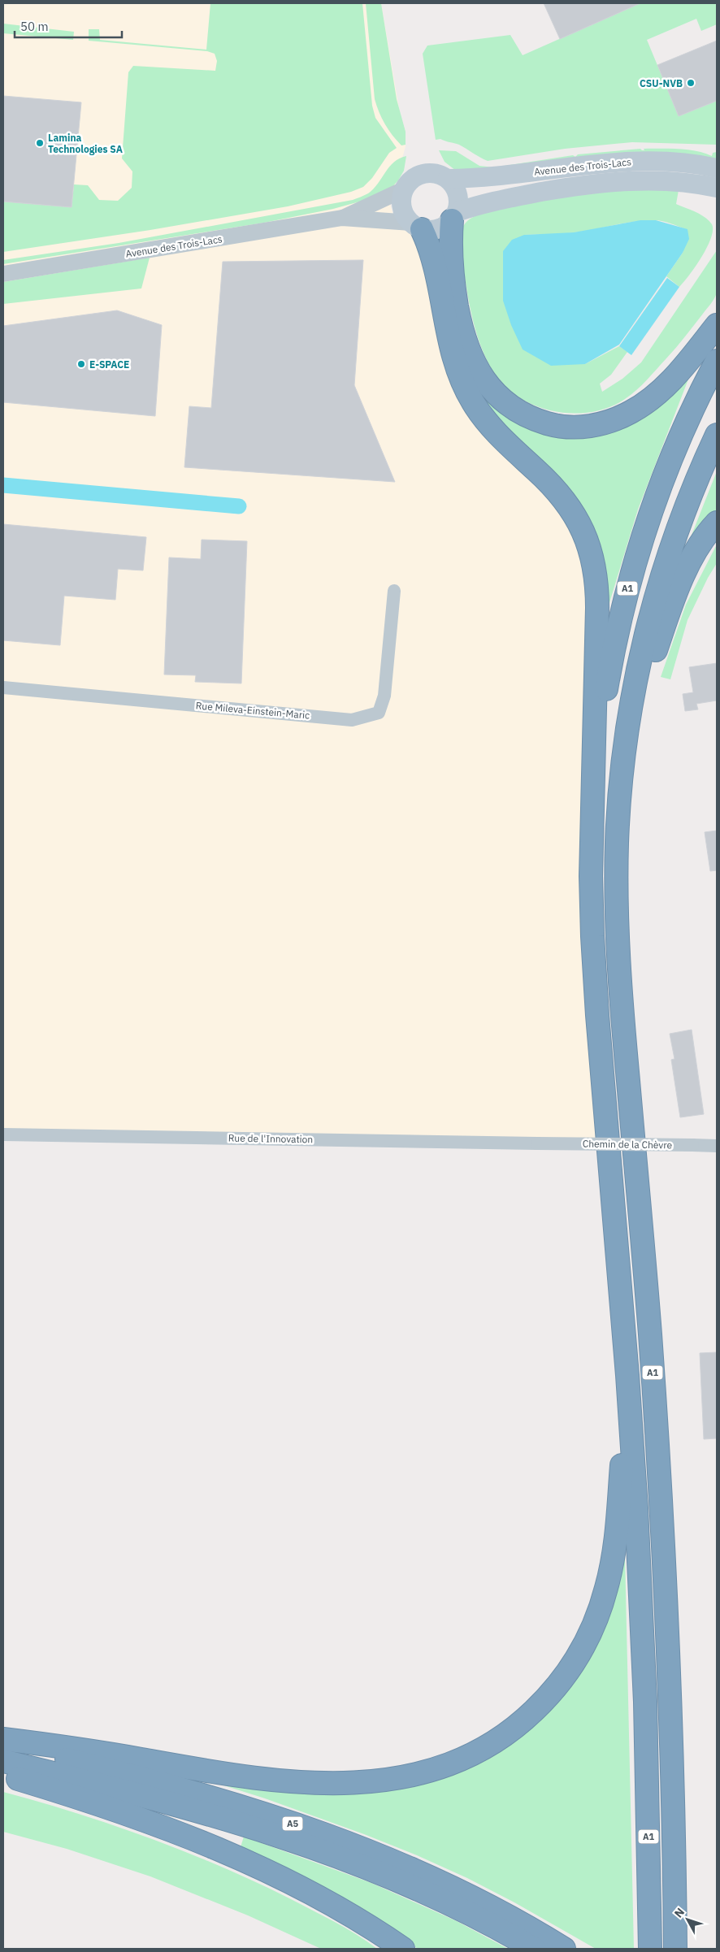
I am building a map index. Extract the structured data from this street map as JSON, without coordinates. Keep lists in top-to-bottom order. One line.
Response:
{"streets":{"highway":["A1","A5"],"main road":["Avenue des Trois-Lacs"],"street":["Rue Mileva-Einstein-Maric","Rue de l'Innovation","Chemin de la Chèvre"]},"crossings":[["Rue de l'Innovation","Chemin de la Chèvre"]],"places":["CSU-NVB","Lamina Technologies SA","E-SPACE"],"scale_bar":"50 m","north":"top left"}
